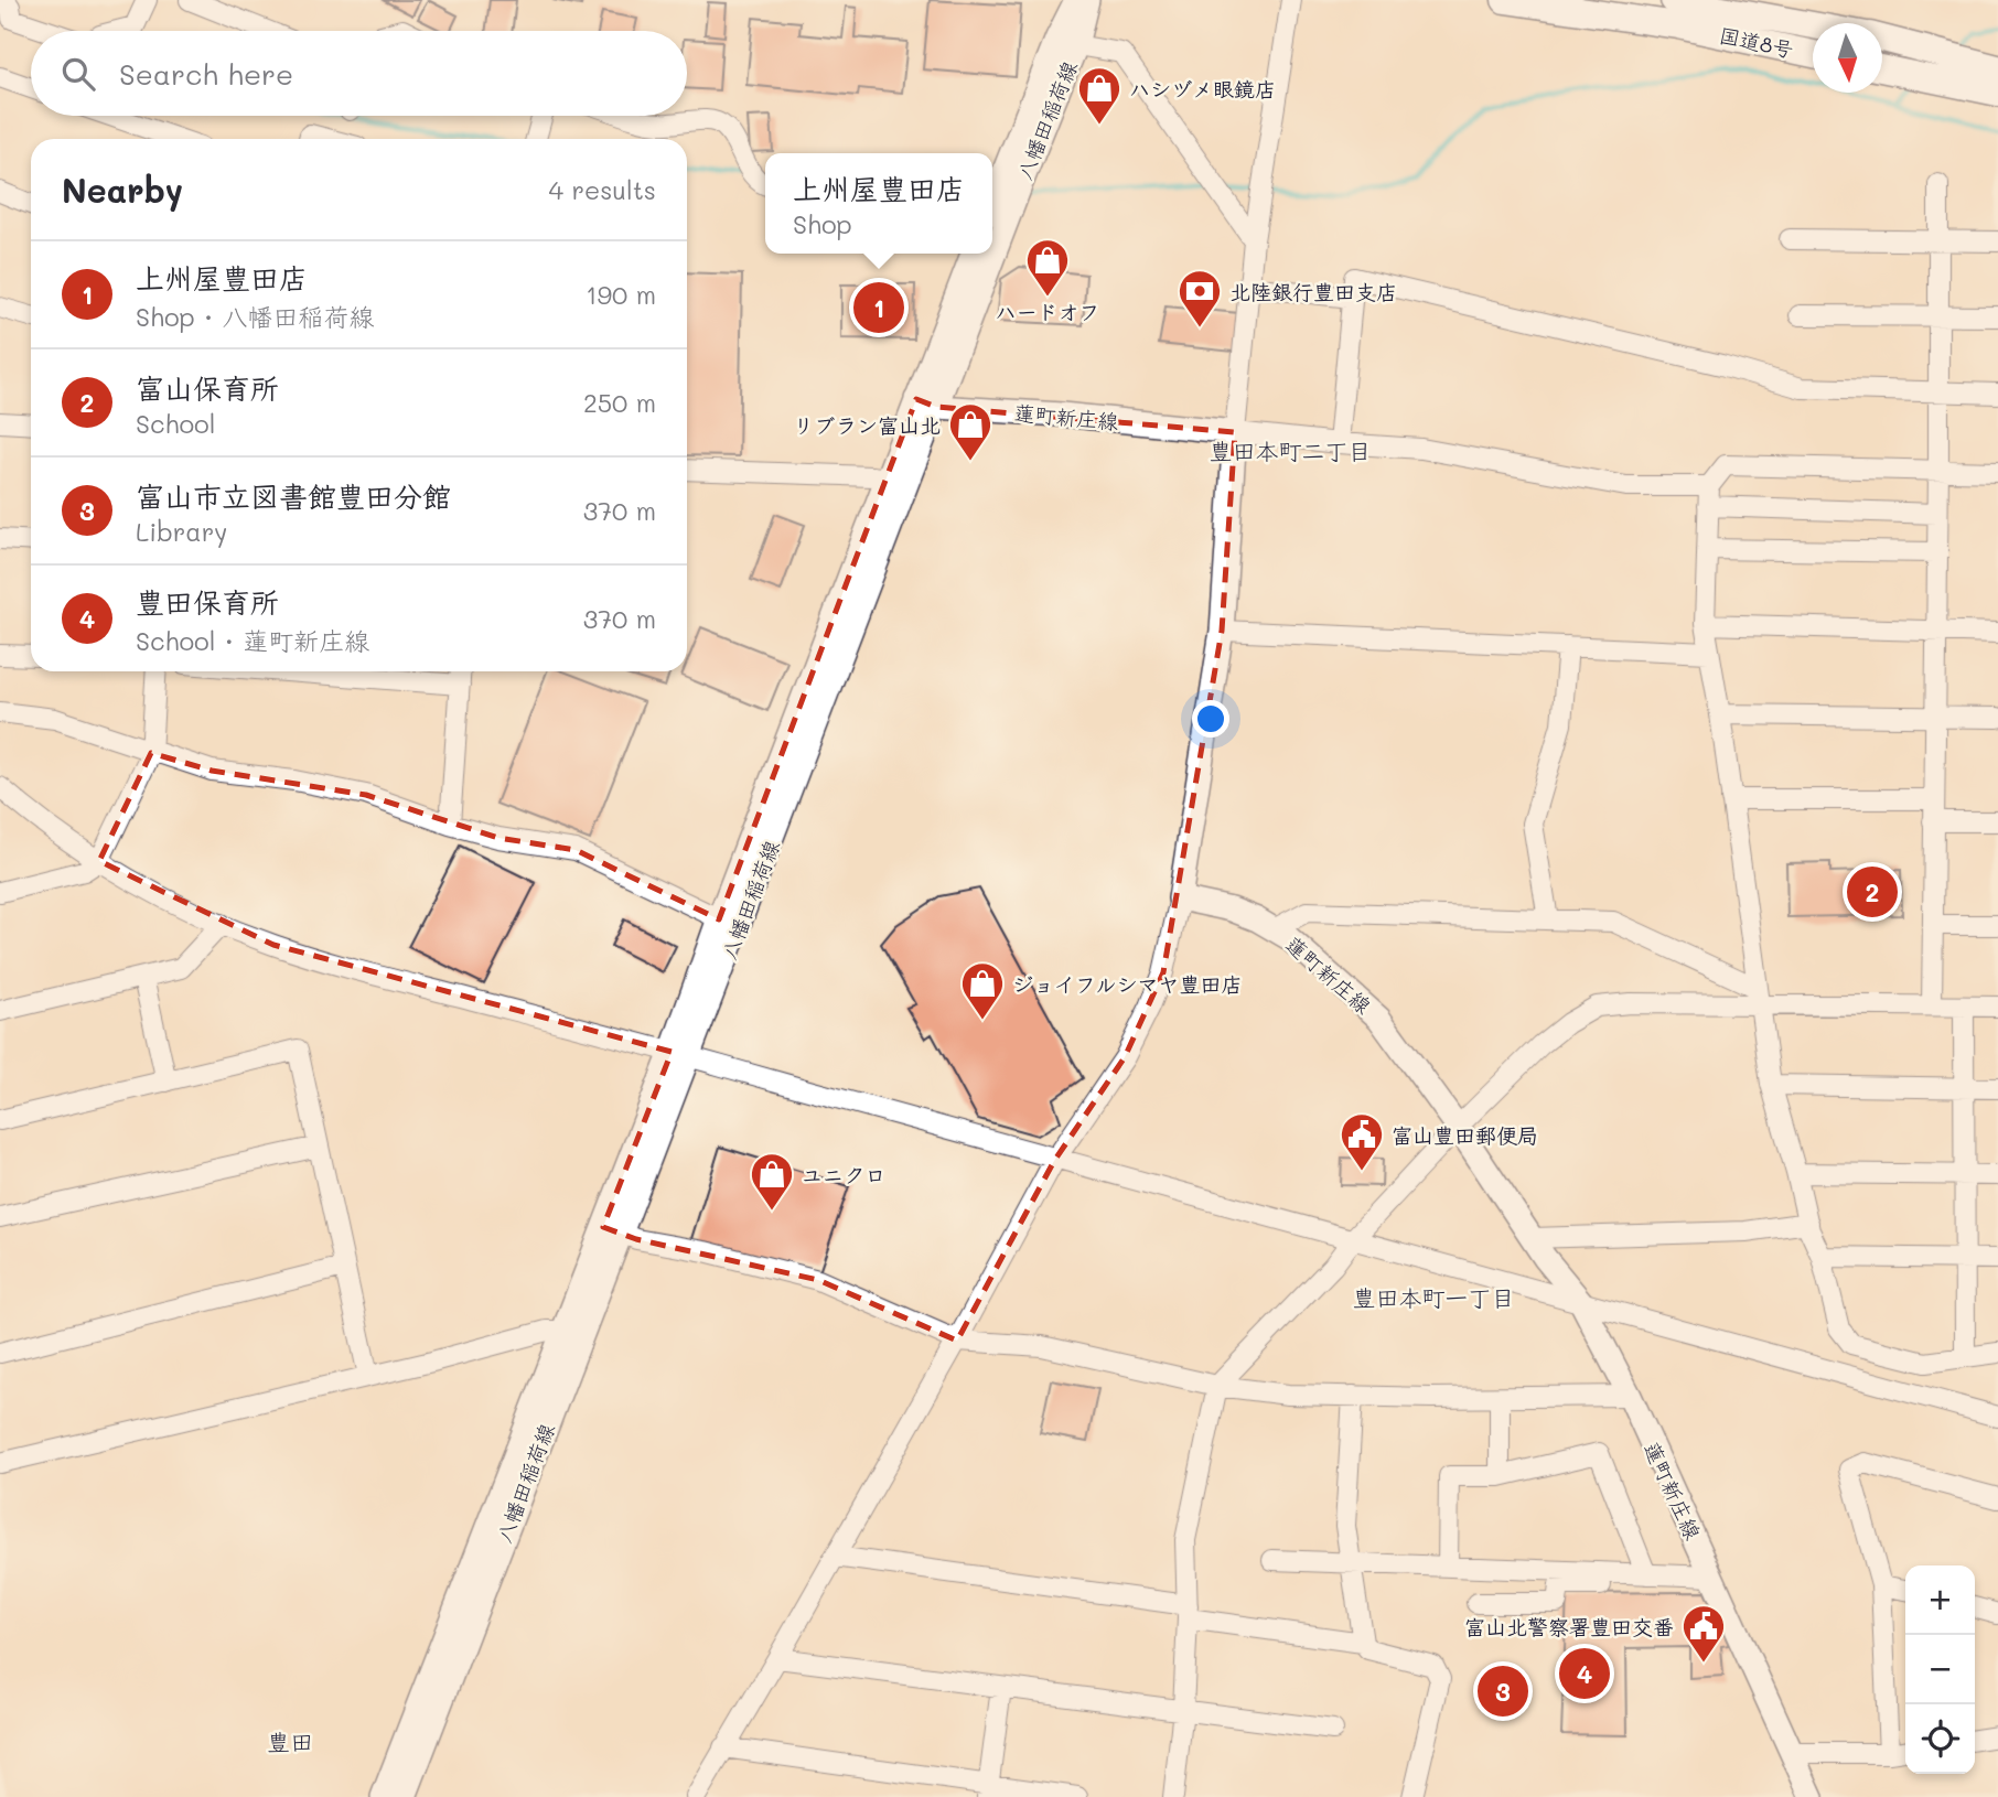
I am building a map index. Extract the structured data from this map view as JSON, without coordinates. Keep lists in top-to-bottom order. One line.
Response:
{"streets":{"highway":["国道8号"],"main road":["八幡田稲荷線","蓮町新庄線"]},"crossings":[["八幡田稲荷線","蓮町新庄線"]],"districts":["豊田本町二丁目","豊田本町一丁目","豊田"],"places":{"shop":["ハシヅメ眼鏡店","ハードオフ","リブラン富山北","ジョイフルシマヤ豊田店","ユニクロ"],"bank":["北陸銀行豊田支店"],"public building":["富山豊田郵便局","富山北警察署豊田交番"]},"north":"bottom","page":{"search":"Search here","heading":["Nearby","4 results"],"popup":["上州屋豊田店","Shop"],"list":[{"mark":"1","name":"上州屋豊田店","note":"Shop · 八幡田稲荷線","value":"190 m"},{"mark":"2","name":"富山保育所","note":"School","value":"250 m"},{"mark":"3","name":"富山市立図書館豊田分館","note":"Library","value":"370 m"},{"mark":"4","name":"豊田保育所","note":"School · 蓮町新庄線","value":"370 m"}],"pins":["1","2","4","3"],"map_buttons":["+","−"]}}
